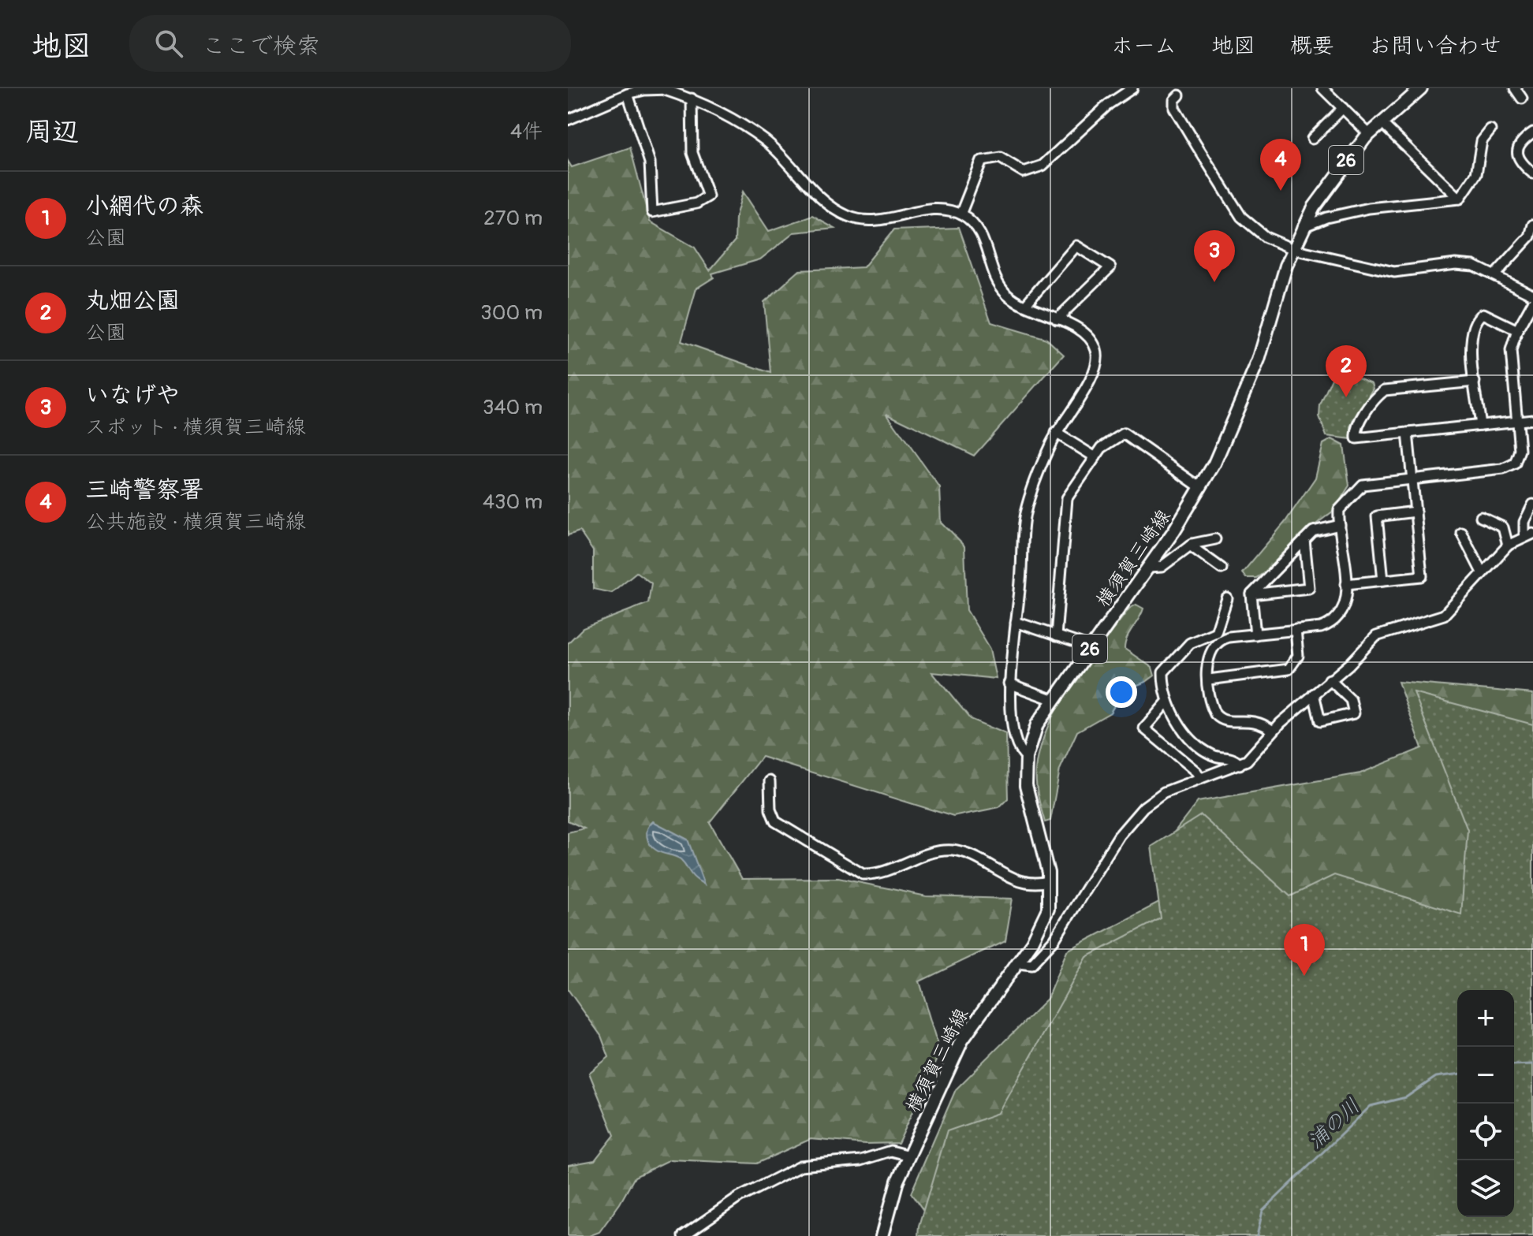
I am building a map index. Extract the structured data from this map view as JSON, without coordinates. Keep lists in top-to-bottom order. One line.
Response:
{"streets":{"main road":["26","横須賀三崎線"]},"water":["浦の川"],"page":{"header":"地図","search":"ここで検索","nav":["ホーム","地図","概要","お問い合わせ"],"heading":["周辺","4件"],"pins":["4","3","2","1"],"list":[{"mark":"1","name":"小網代の森","note":"公園","value":"270 m"},{"mark":"2","name":"丸畑公園","note":"公園","value":"300 m"},{"mark":"3","name":"いなげや","note":"スポット · 横須賀三崎線","value":"340 m"},{"mark":"4","name":"三崎警察署","note":"公共施設 · 横須賀三崎線","value":"430 m"}],"map_buttons":["+","−"]}}
